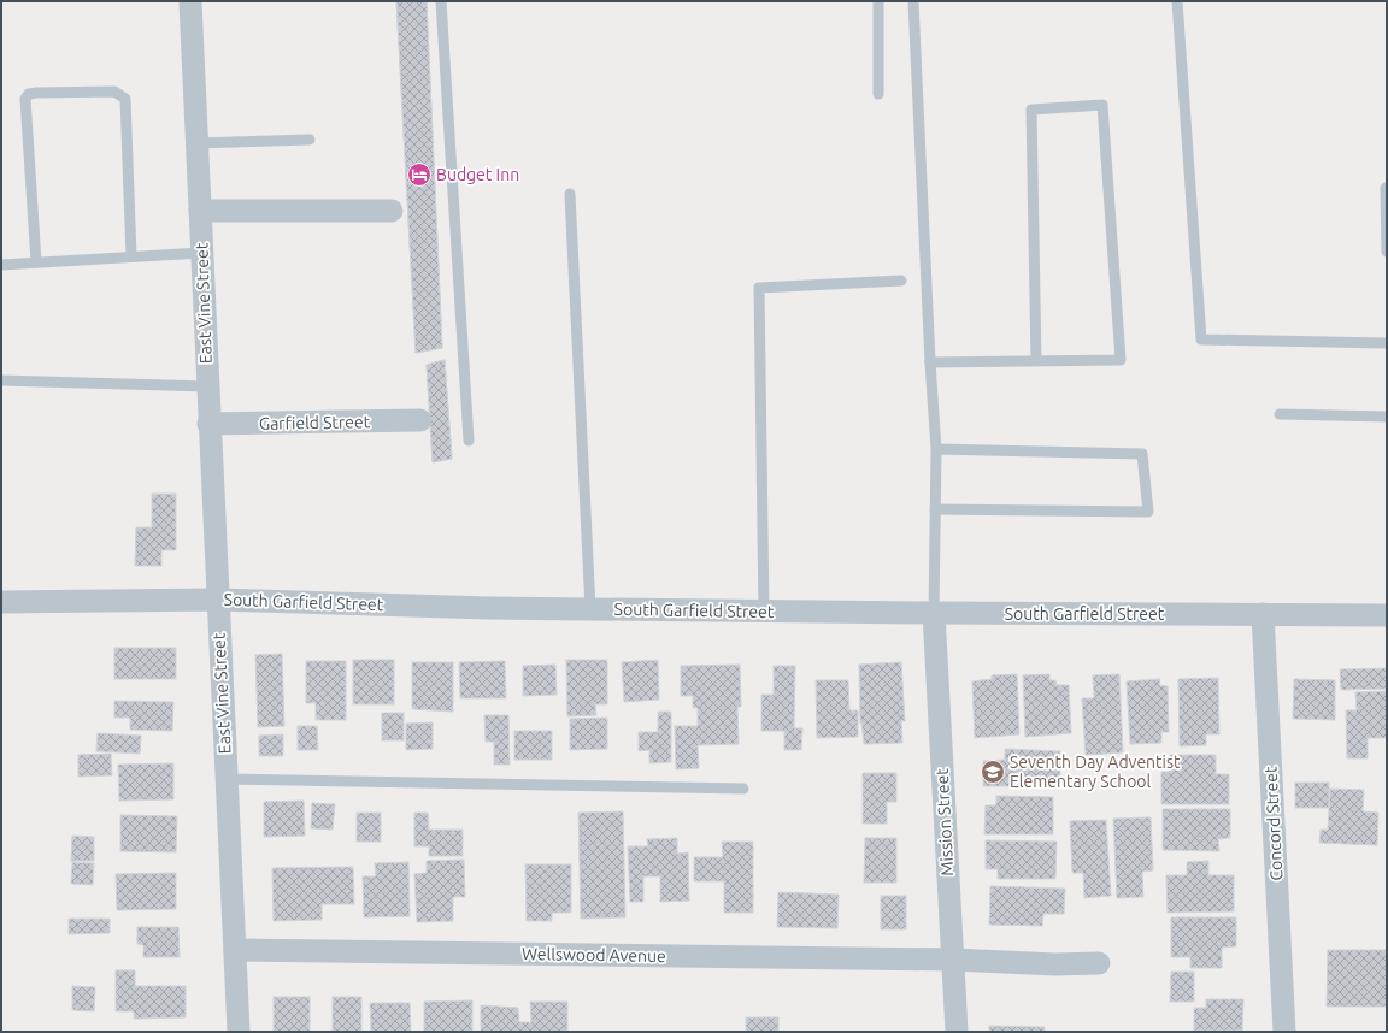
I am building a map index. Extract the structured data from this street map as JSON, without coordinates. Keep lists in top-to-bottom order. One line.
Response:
{"streets":{"street":["East Vine Street","Garfield Street","South Garfield Street","Mission Street","Concord Street","Wellswood Avenue"]},"crossings":[["East Vine Street","Garfield Street"],["East Vine Street","South Garfield Street"],["East Vine Street","Wellswood Avenue"],["South Garfield Street","Mission Street"],["South Garfield Street","Concord Street"],["Mission Street","Wellswood Avenue"]],"places":{"hotel":["Budget Inn"],"school or university":["Seventh Day Adventist Elementary School"]}}
